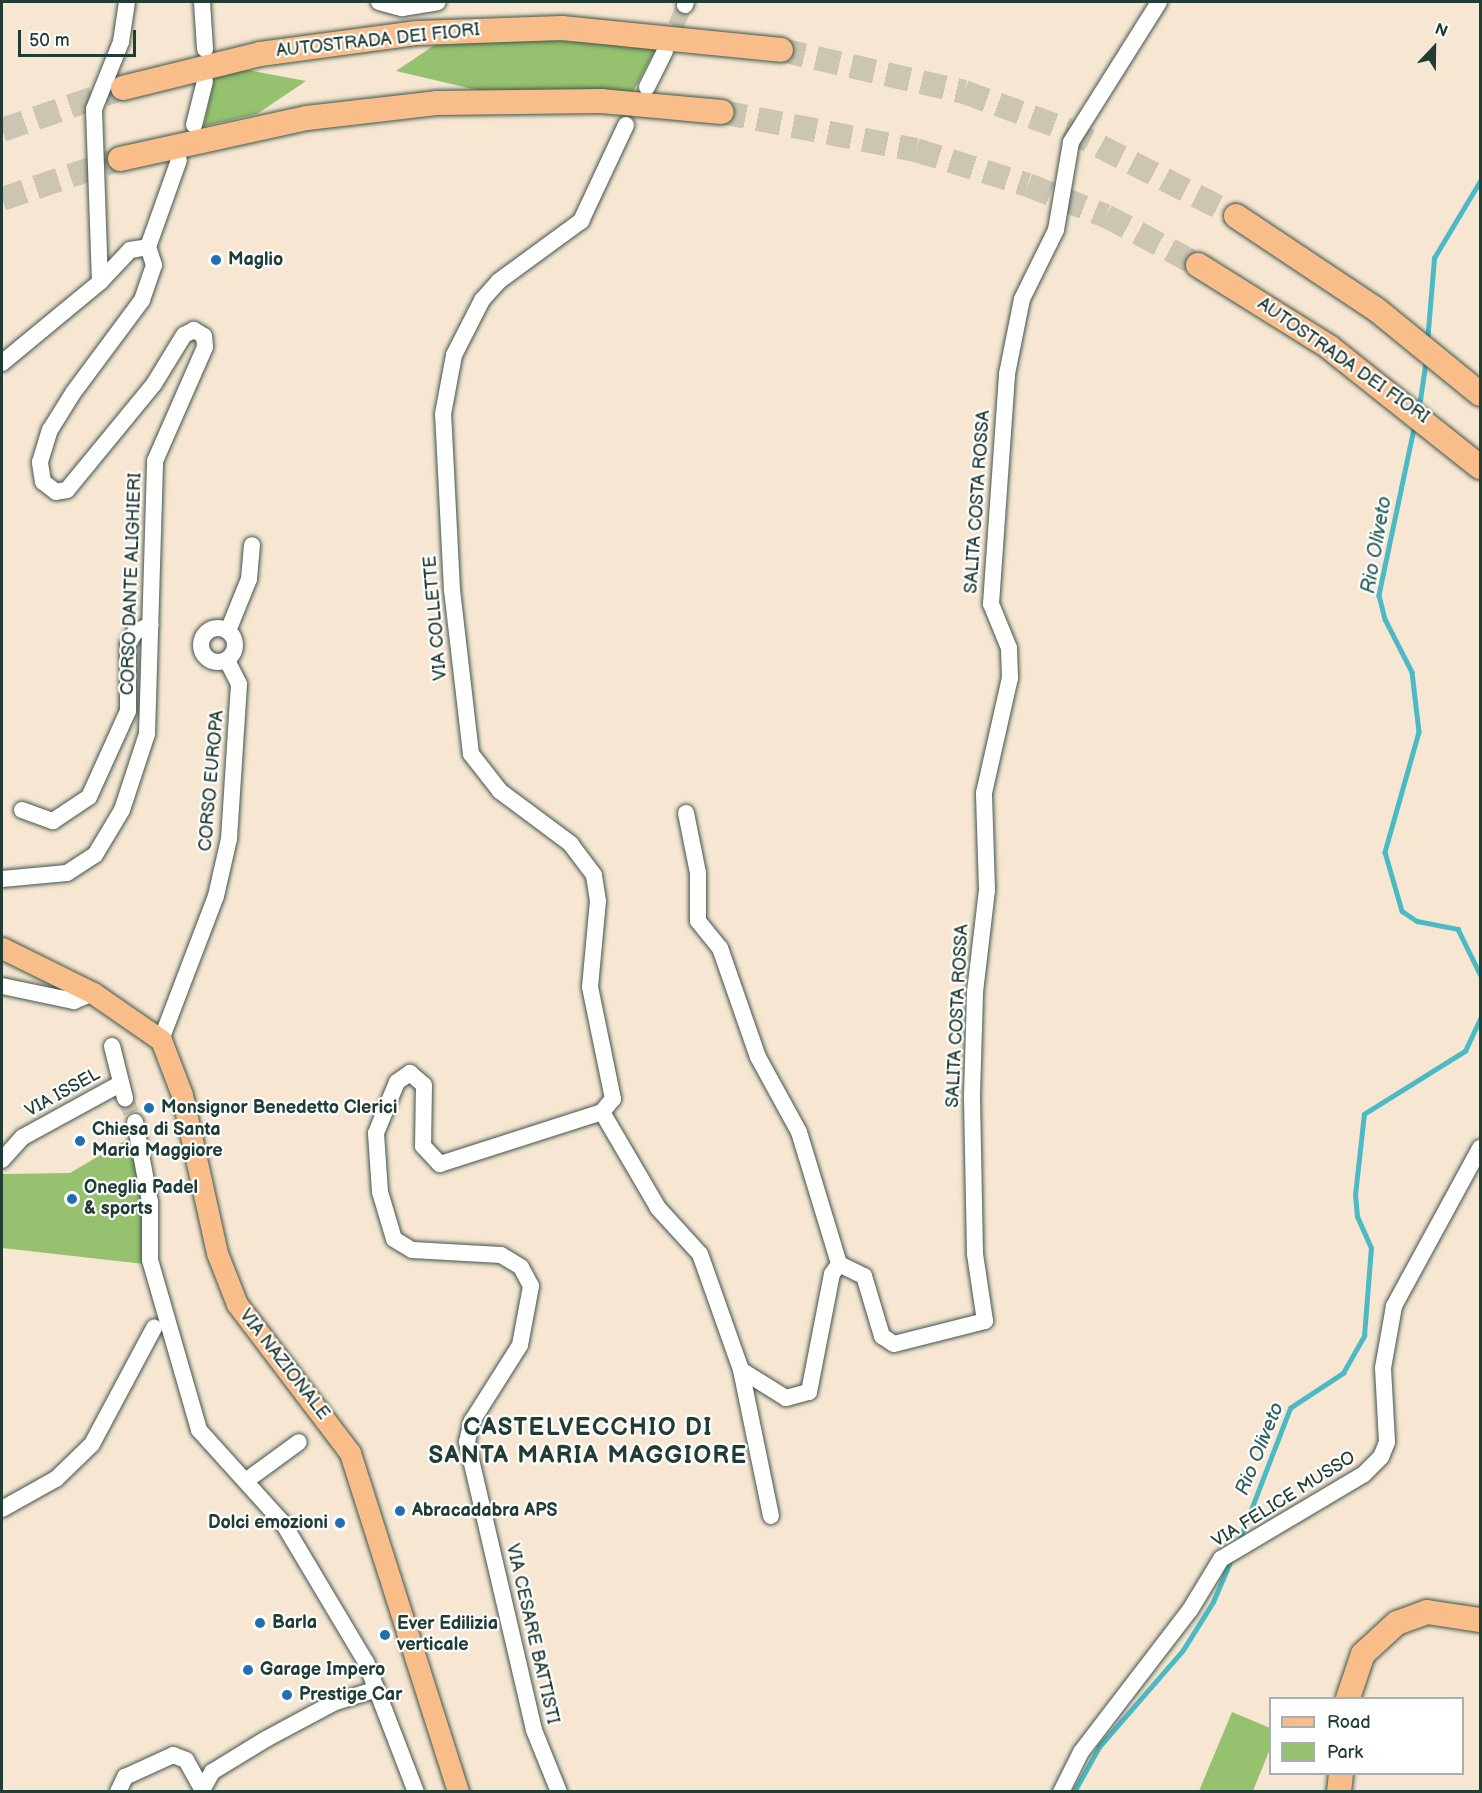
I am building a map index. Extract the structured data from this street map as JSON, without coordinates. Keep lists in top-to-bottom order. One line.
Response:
{"streets":{"highway":["AUTOSTRADA DEI FIORI"],"main road":["VIA NAZIONALE"],"street":["SALITA COSTA ROSSA","CORSO DANTE ALIGHIERI","VIA COLLETTE","CORSO EUROPA","VIA ISSEL","VIA FELICE MUSSO","VIA CESARE BATTISTI"]},"crossings":[["VIA COLLETTE","VIA CESARE BATTISTI"],["CORSO EUROPA","VIA NAZIONALE"]],"districts":["CASTELVECCHIO DI SANTA MARIA MAGGIORE"],"water":["Rio Oliveto"],"places":["Maglio","Monsignor Benedetto Clerici","Chiesa di Santa Maria Maggiore","Oneglia Padel & sports","Abracadabra APS","Dolci emozioni","Barla","Ever Edilizia verticale","Garage Impero","Prestige Car"],"legend":["Road","Park"],"scale_bar":"50 m","north":"top"}
